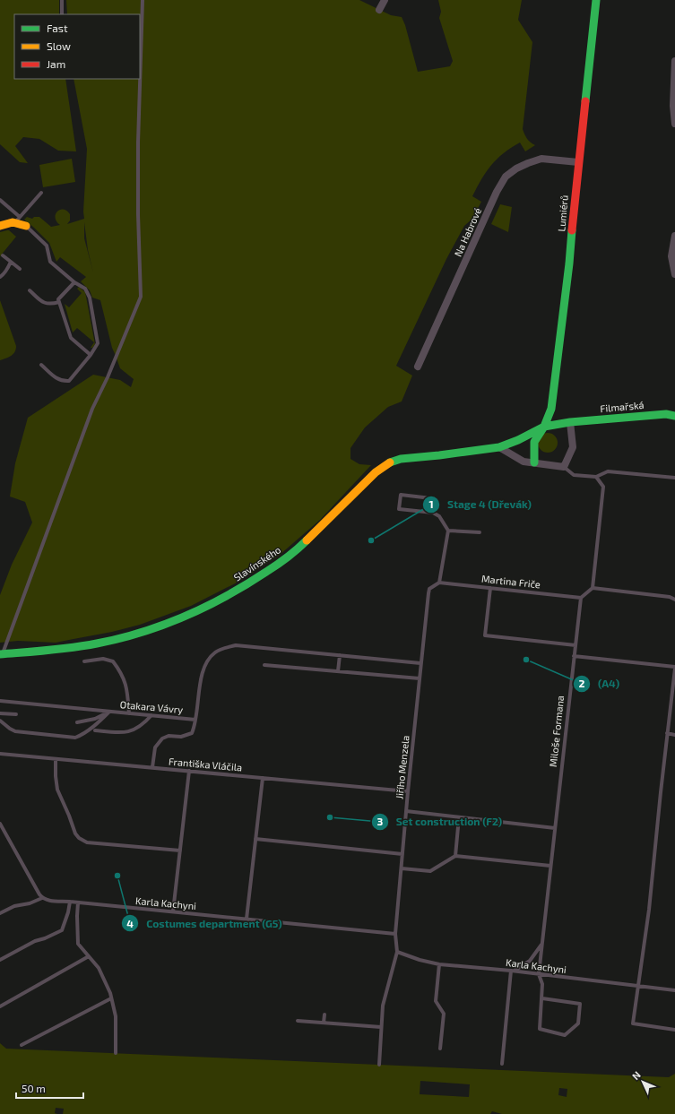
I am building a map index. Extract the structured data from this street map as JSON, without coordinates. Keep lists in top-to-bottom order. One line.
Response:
{"streets":{"street":["Lumiérů","Na Habrové","Filmařská","Slavínského"],"lane":["Martina Friče","Otakara Vávry","Miloše Formana","Františka Vláčila","Jiřího Menzela","Karla Kachyni"]},"crossings":[["Lumiérů","Na Habrové"],["Lumiérů","Filmařská"],["Lumiérů","Slavínského"],["Filmařská","Slavínského"],["Martina Friče","Miloše Formana"],["Martina Friče","Jiřího Menzela"],["Otakara Vávry","Jiřího Menzela"],["Miloše Formana","Karla Kachyni"],["Františka Vláčila","Jiřího Menzela"],["Jiřího Menzela","Karla Kachyni"]],"places":["Stage 4 (Dřevák)","(A4)","Set construction (F2)","Costumes department (G5)"],"legend":["Fast","Slow","Jam"],"scale_bar":"50 m","north":"top left"}
